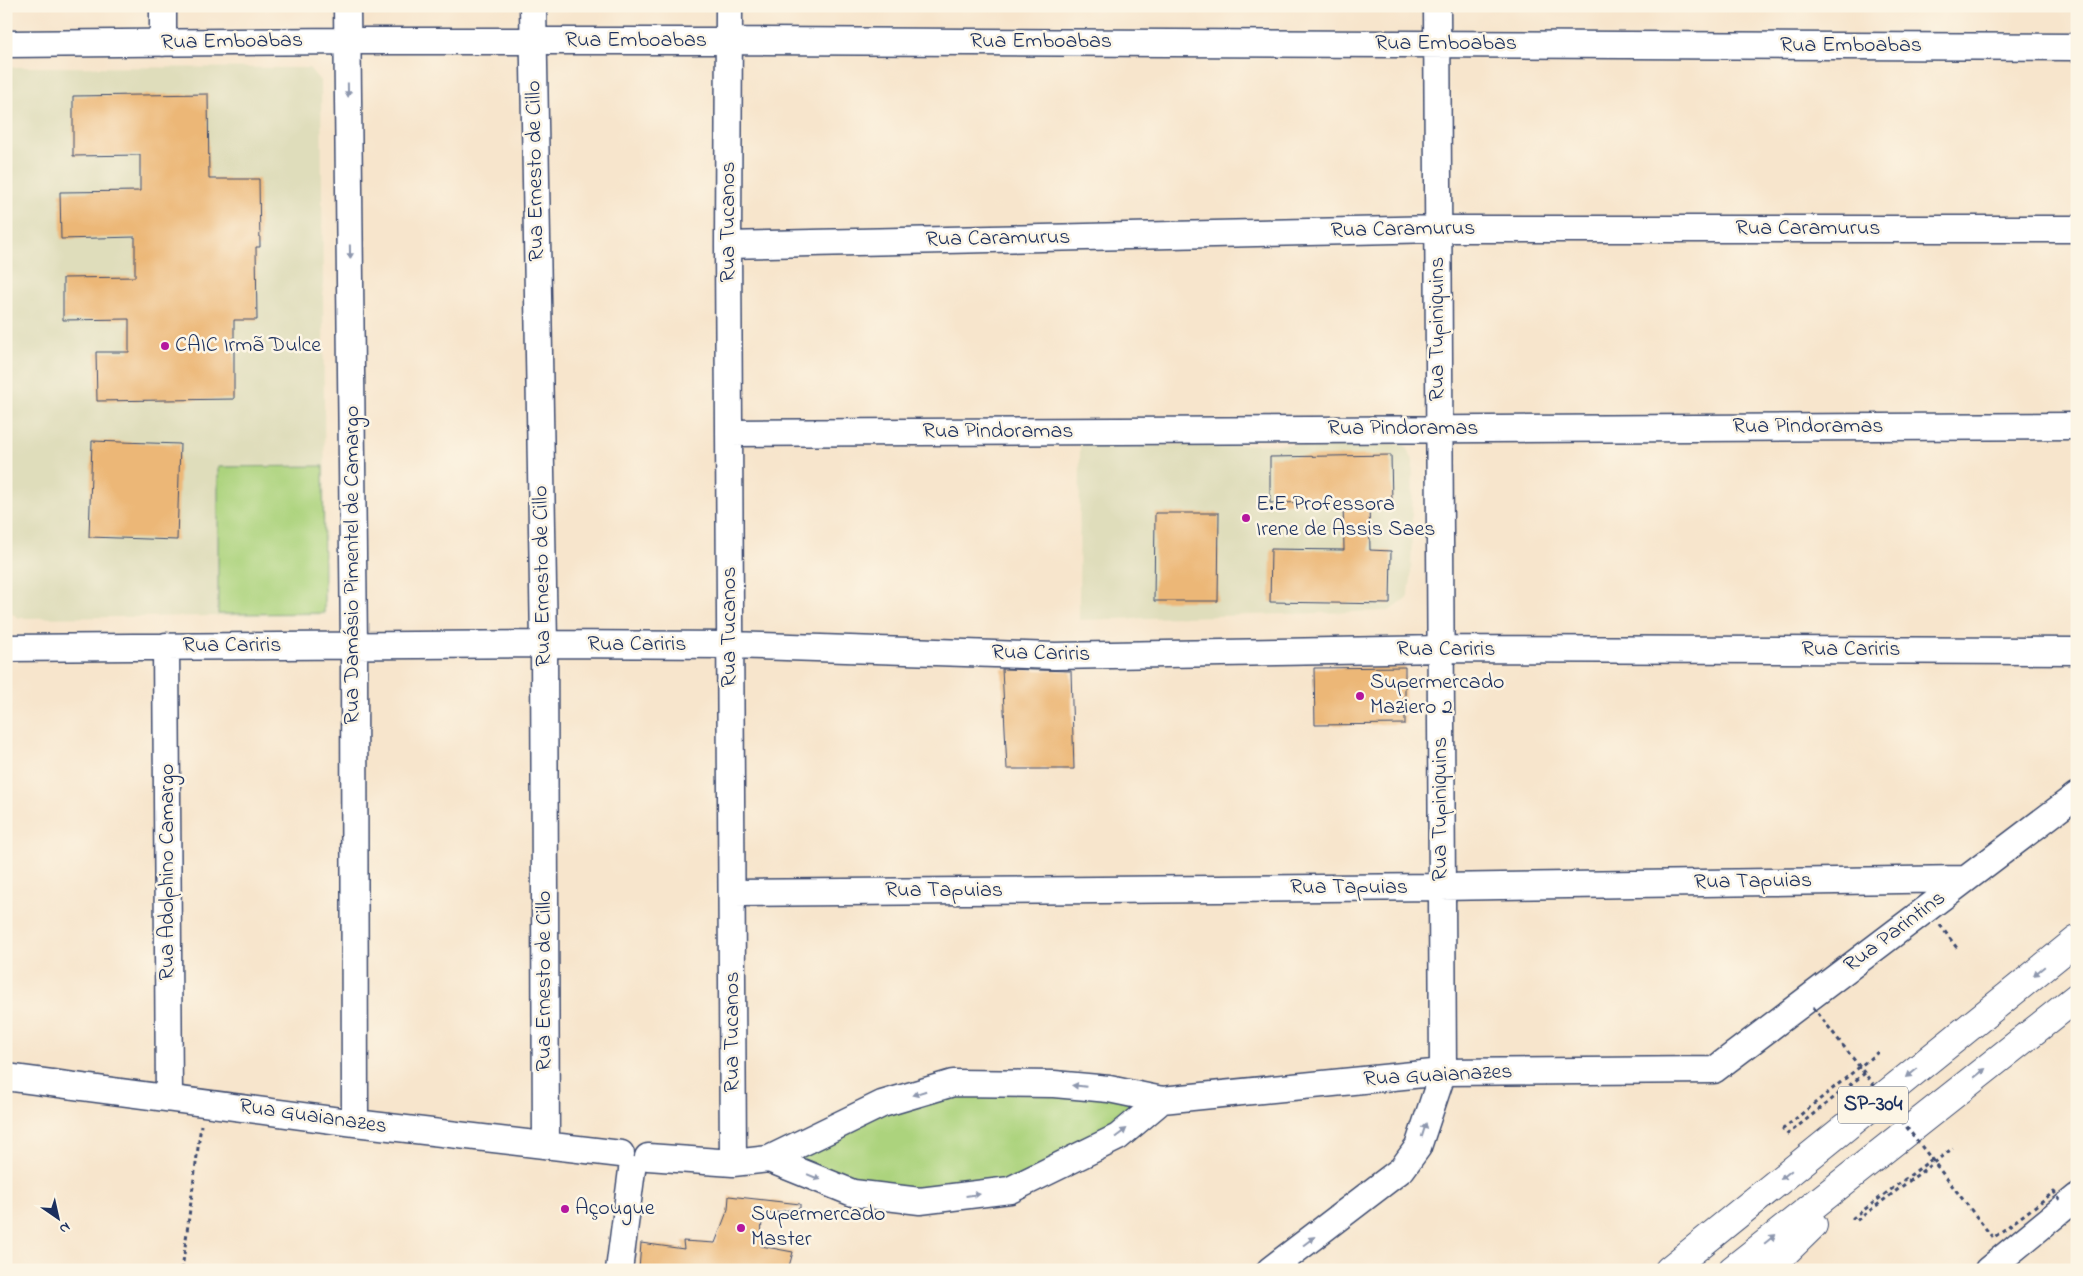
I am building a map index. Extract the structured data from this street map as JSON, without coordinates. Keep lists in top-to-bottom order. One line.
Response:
{"streets":{"highway":["SP-304"],"street":["Rua Emboabas","Rua Ernesto de Cillo","Rua Tucanos","Rua Caramurus","Rua Tupiniquins","Rua Pindoramas","Rua Damásio Pimentel de Camargo","Rua Cariris","Rua Adolphino Camargo","Rua Tapuias","Rua Parintins","Rua Guaianazes"]},"crossings":[["Rua Emboabas","Rua Ernesto de Cillo"],["Rua Emboabas","Rua Tucanos"],["Rua Emboabas","Rua Tupiniquins"],["Rua Emboabas","Rua Damásio Pimentel de Camargo"],["Rua Ernesto de Cillo","Rua Cariris"],["Rua Ernesto de Cillo","Rua Guaianazes"],["Rua Tucanos","Rua Caramurus"],["Rua Tucanos","Rua Pindoramas"],["Rua Tucanos","Rua Cariris"],["Rua Tucanos","Rua Tapuias"],["Rua Tucanos","Rua Guaianazes"],["Rua Caramurus","Rua Tupiniquins"],["Rua Tupiniquins","Rua Pindoramas"],["Rua Tupiniquins","Rua Cariris"],["Rua Tupiniquins","Rua Tapuias"],["Rua Tupiniquins","Rua Guaianazes"],["Rua Damásio Pimentel de Camargo","Rua Cariris"],["Rua Damásio Pimentel de Camargo","Rua Guaianazes"],["Rua Cariris","Rua Adolphino Camargo"],["Rua Adolphino Camargo","Rua Guaianazes"],["Rua Tapuias","Rua Parintins"],["Rua Parintins","Rua Guaianazes"]],"one_way":["Rua Damásio Pimentel de Camargo"],"places":["CAIC Irmã Dulce","E.E Professora Irene de Assis Saes","Supermercado Maziero 2","Açougue","Supermercado Master"],"north":"bottom right"}
